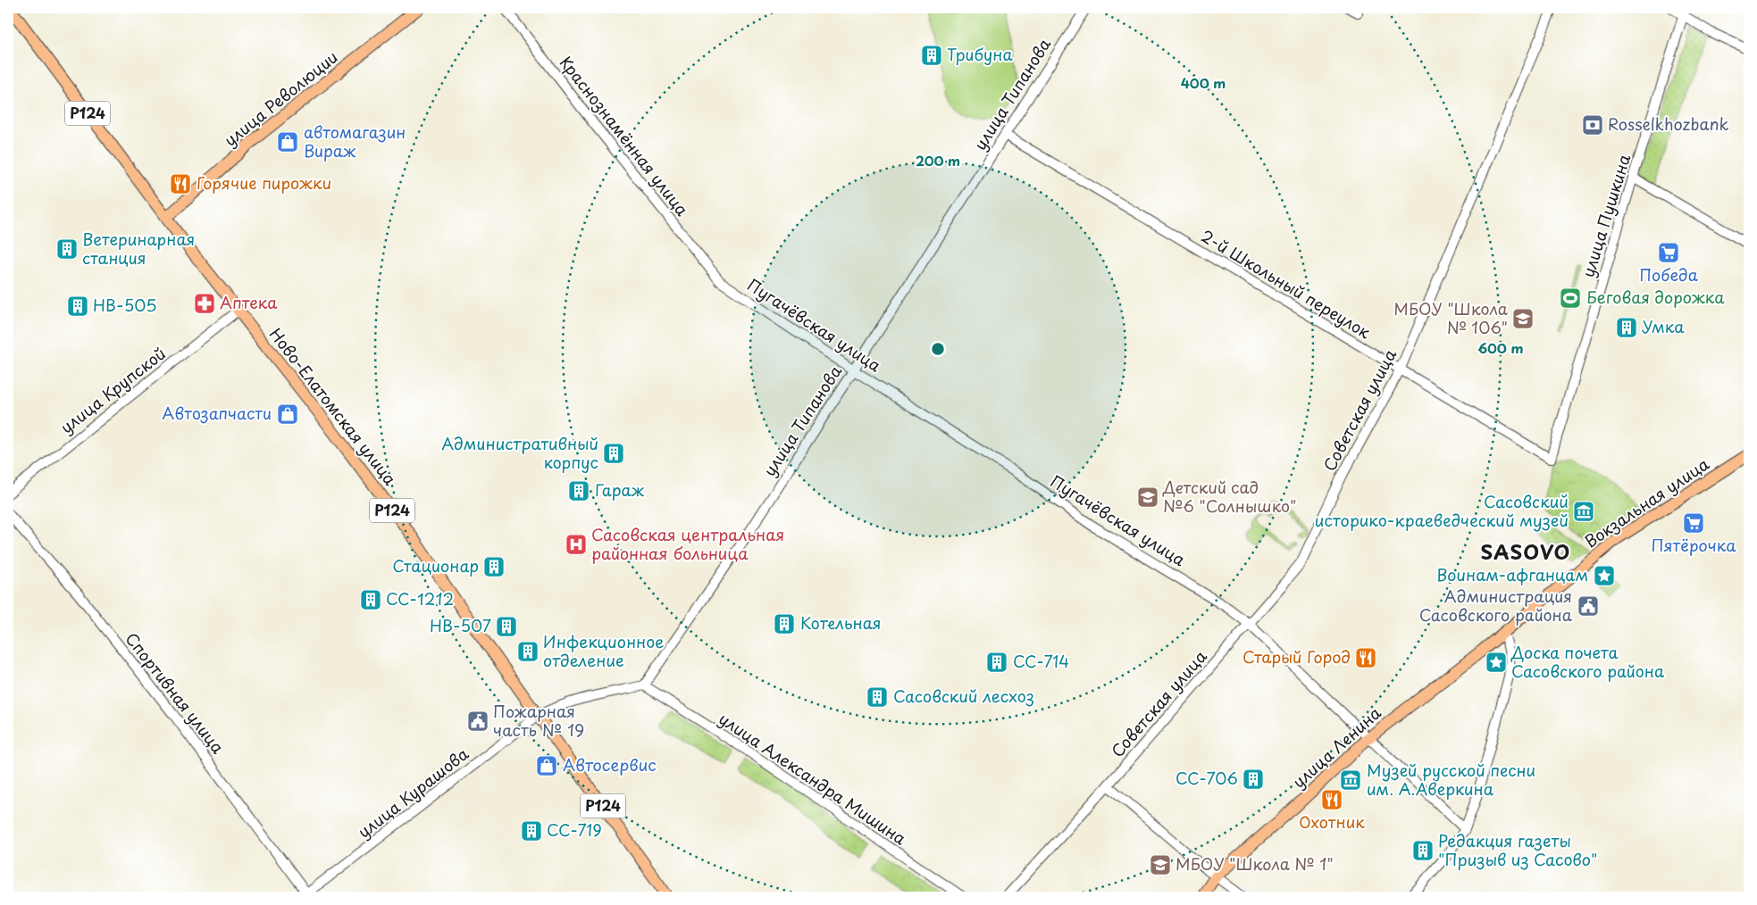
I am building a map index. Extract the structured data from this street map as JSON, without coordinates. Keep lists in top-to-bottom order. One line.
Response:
{"streets":{"main road":["улица Революции","Р124","Ново-Елатомская улица","Вокзальная улица","улица Ленина"],"street":["улица Типанова","Краснознамённая улица","улица Пушкина","2-й Школьный переулок","Пугачёвская улица","улица Крупской","Советская улица","Спортивная улица","улица Александра Мишина","улица Курашова"]},"crossings":[["улица Типанова","2-й Школьный переулок"],["улица Типанова","Пугачёвская улица"],["улица Типанова","улица Александра Мишина"],["улица Революции","Ново-Елатомская улица"],["Краснознамённая улица","Пугачёвская улица"],["улица Пушкина","2-й Школьный переулок"],["2-й Школьный переулок","Советская улица"],["Пугачёвская улица","Советская улица"],["Пугачёвская улица","улица Ленина"],["улица Крупской","Ново-Елатомская улица"],["Ново-Елатомская улица","улица Курашова"],["Вокзальная улица","улица Ленина"],["Спортивная улица","улица Курашова"]],"districts":["SASOVO"],"places":{"building":["Трибуна","Ветеринарная станция","НВ-505","Умка","Административный корпус","Гараж","Стационар","СС-1212","Котельная","НВ-507","Инфекционное отделение","СС-714","Сасовский лесхоз","СС-706","СС-719","Редакция газеты \"Призыв из Сасово\""],"bank":["Rosselkhozbank"],"shop":["автомагазин Вираж","Автозапчасти","Автосервис"],"restaurant":["Горячие пирожки","Старый Город","Охотник"],"supermarket":["Победа","Пятёрочка"],"sports":["Беговая дорожка"],"pharmacy":["Аптека"],"school or university":["МБОУ \"Школа № 106\"","Детский сад №6 \"Солнышко\"","МБОУ \"Школа № 1\""],"museum":["Сасовский историко-краеведческий музей","Музей русской песни им. А.Аверкина"],"hospital":["Сасовская центральная районная больница"],"place":["Воинам-афганцам","Доска почета Сасовского района"],"public building":["Администрация Сасовского района","Пожарная часть № 19"]},"rings":["400 m","200 m","600 m"]}
